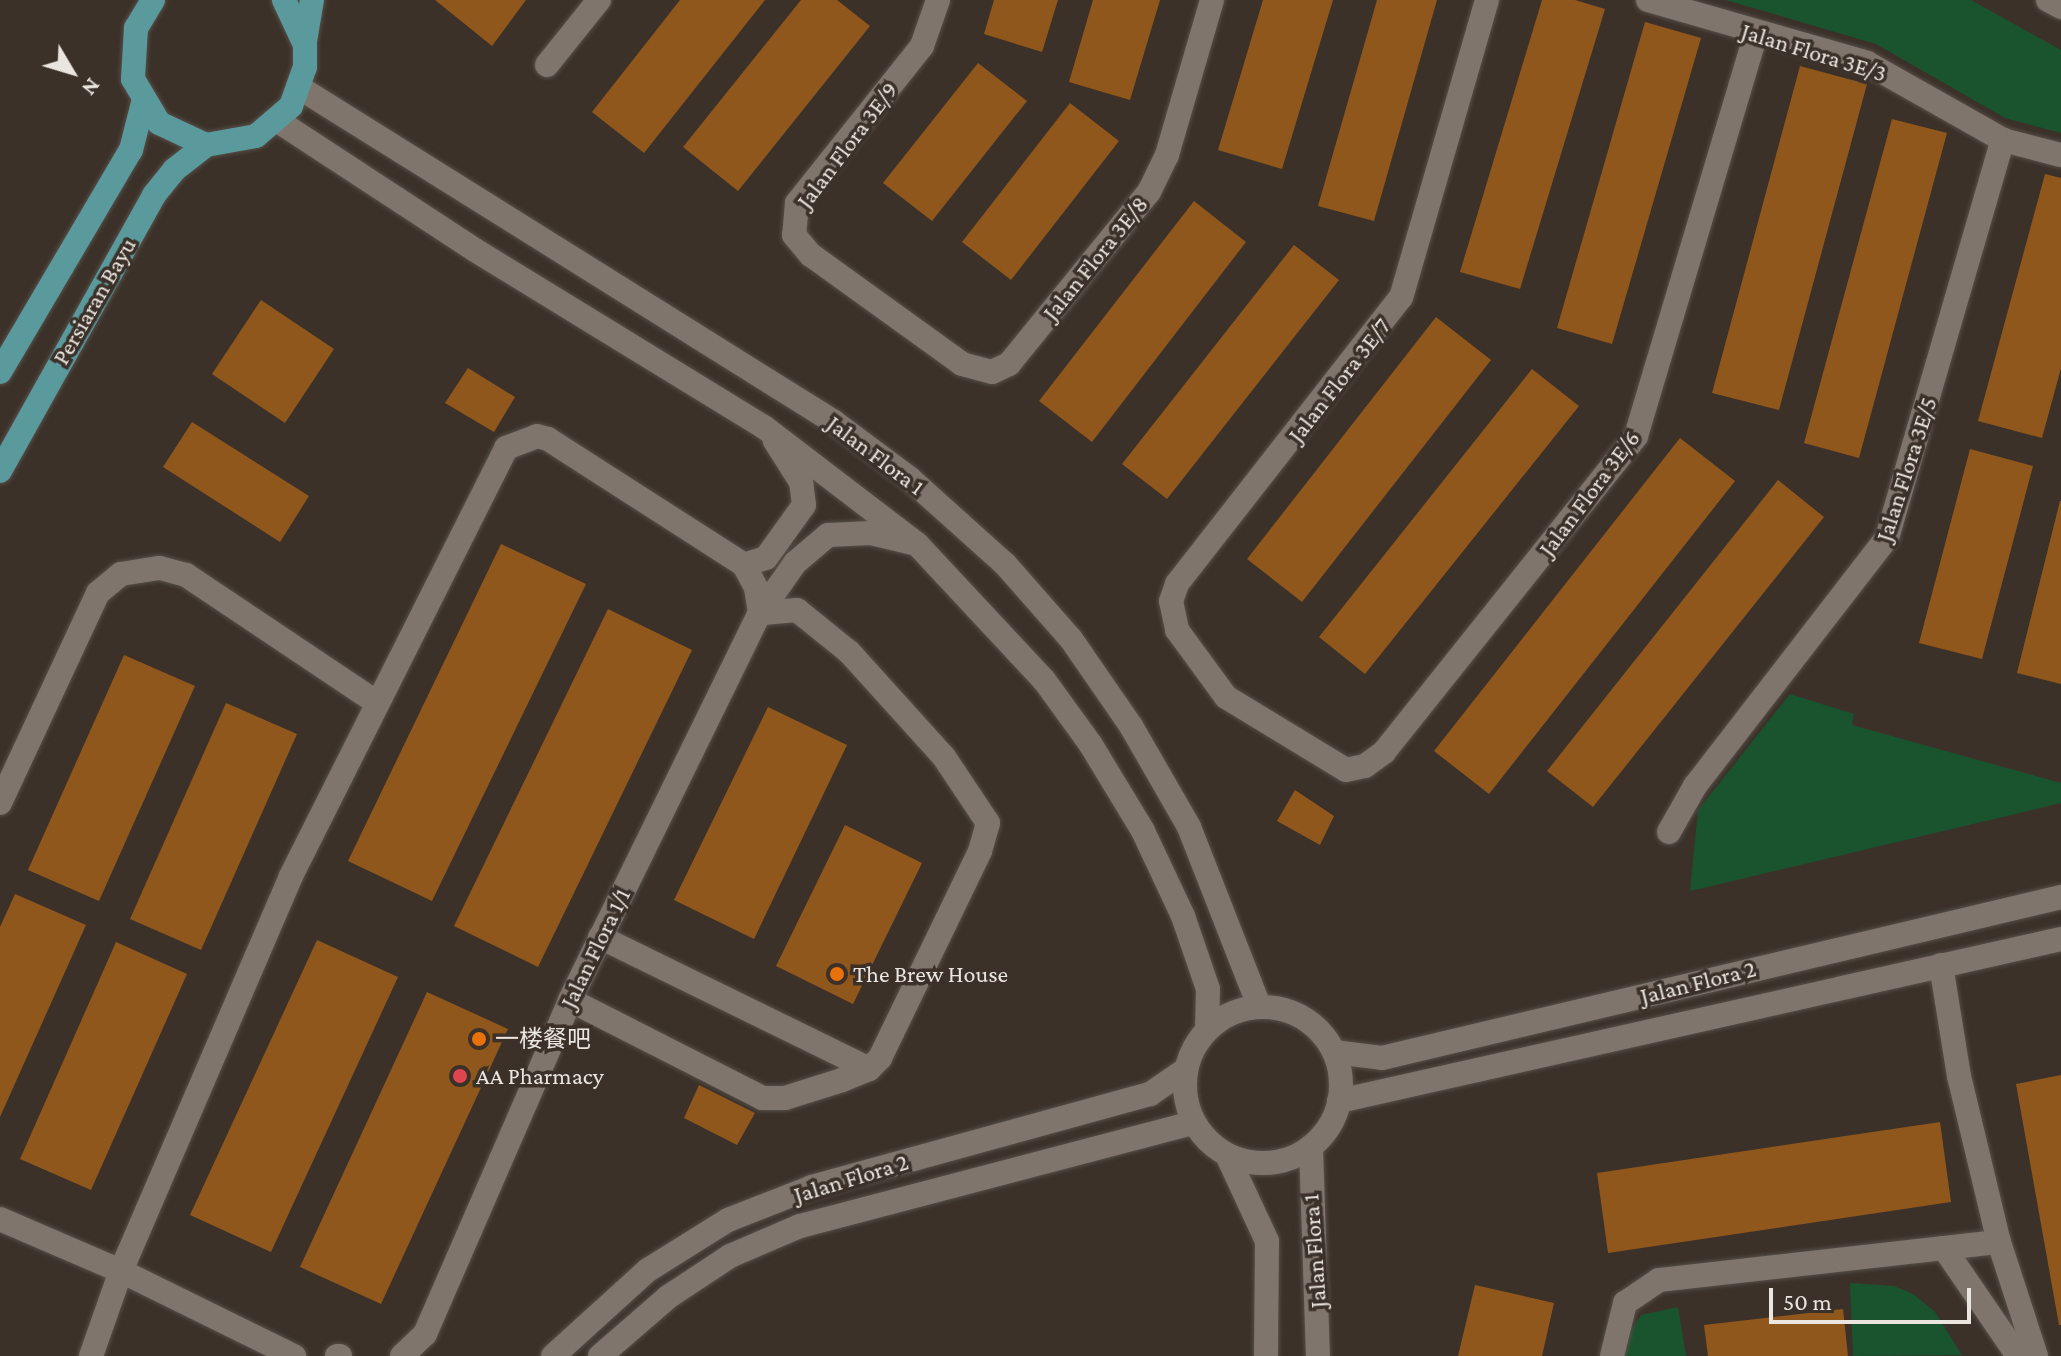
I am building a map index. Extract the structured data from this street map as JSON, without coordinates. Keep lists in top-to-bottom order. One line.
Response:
{"streets":{"main road":["Persiaran Bayu"],"street":["Jalan Flora 3E/3","Jalan Flora 3E/9","Jalan Flora 3E/8","Jalan Flora 3E/7","Jalan Flora 1","Jalan Flora 3E/5","Jalan Flora 3E/6","Jalan Flora 1/1","Jalan Flora 2"]},"crossings":[["Jalan Flora 3E/3","Jalan Flora 3E/5"],["Jalan Flora 3E/3","Jalan Flora 3E/6"],["Jalan Flora 3E/9","Jalan Flora 3E/8"],["Persiaran Bayu","Jalan Flora 1"],["Jalan Flora 3E/7","Jalan Flora 3E/6"],["Jalan Flora 1","Jalan Flora 1/1"],["Jalan Flora 1","Jalan Flora 2"]],"places":["The Brew House","一楼餐吧","AA Pharmacy"],"scale_bar":"50 m","north":"bottom right"}
